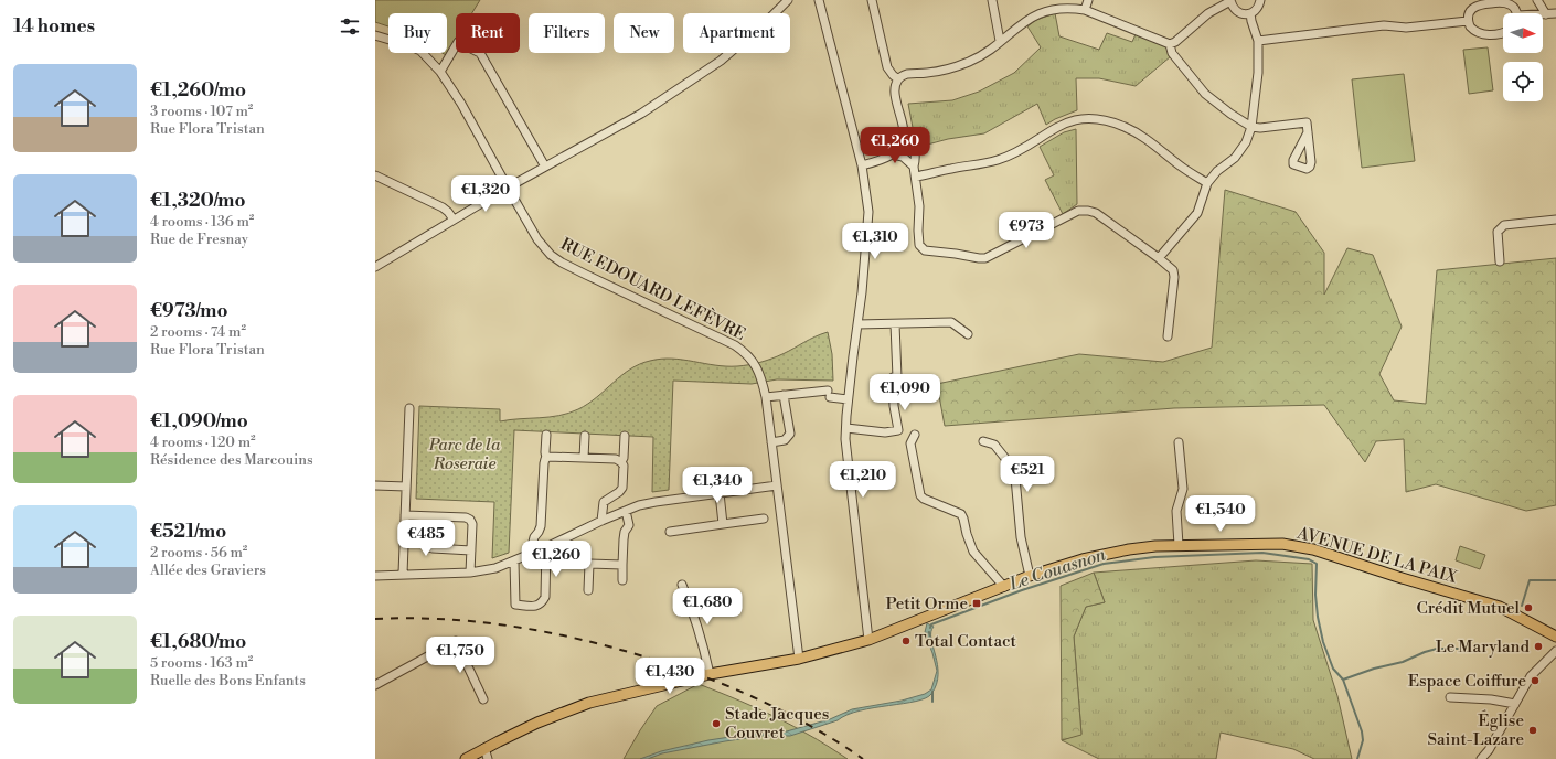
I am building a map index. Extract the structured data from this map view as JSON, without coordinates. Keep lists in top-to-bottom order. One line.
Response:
{"streets":{"main road":["AVENUE DE LA PAIX"],"street":["RUE EDOUARD LEFÈVRE"]},"crossings":[["RUE EDOUARD LEFÈVRE","AVENUE DE LA PAIX"]],"water":["Le Couasnon"],"parks":["Parc de la Roseraie"],"places":{"transit":["Petit Orme"],"other":["Crédit Mutuel","Total Contact","Le Maryland","Espace Coiffure","Stade Jacques Couvret","Église Saint-Lazare"]},"north":"right","page":{"heading":"14 homes","chip":["Buy","Rent","Filters","New","Apartment"],"list":[{"name":"€1,260/mo","note":"3 rooms · 107 m² · Rue Flora Tristan"},{"name":"€1,320/mo","note":"4 rooms · 136 m² · Rue de Fresnay"},{"name":"€973/mo","note":"2 rooms · 74 m² · Rue Flora Tristan"},{"name":"€1,090/mo","note":"4 rooms · 120 m² · Résidence des Marcouins"},{"name":"€521/mo","note":"2 rooms · 56 m² · Allée des Graviers"},{"name":"€1,680/mo","note":"5 rooms · 163 m² · Ruelle des Bons Enfants"}],"price":["€1,260","€1,320","€973","€1,310","€1,090","€521","€1,210","€1,340","€1,540","€485","€1,260","€1,680","€1,750","€1,430"]}}
